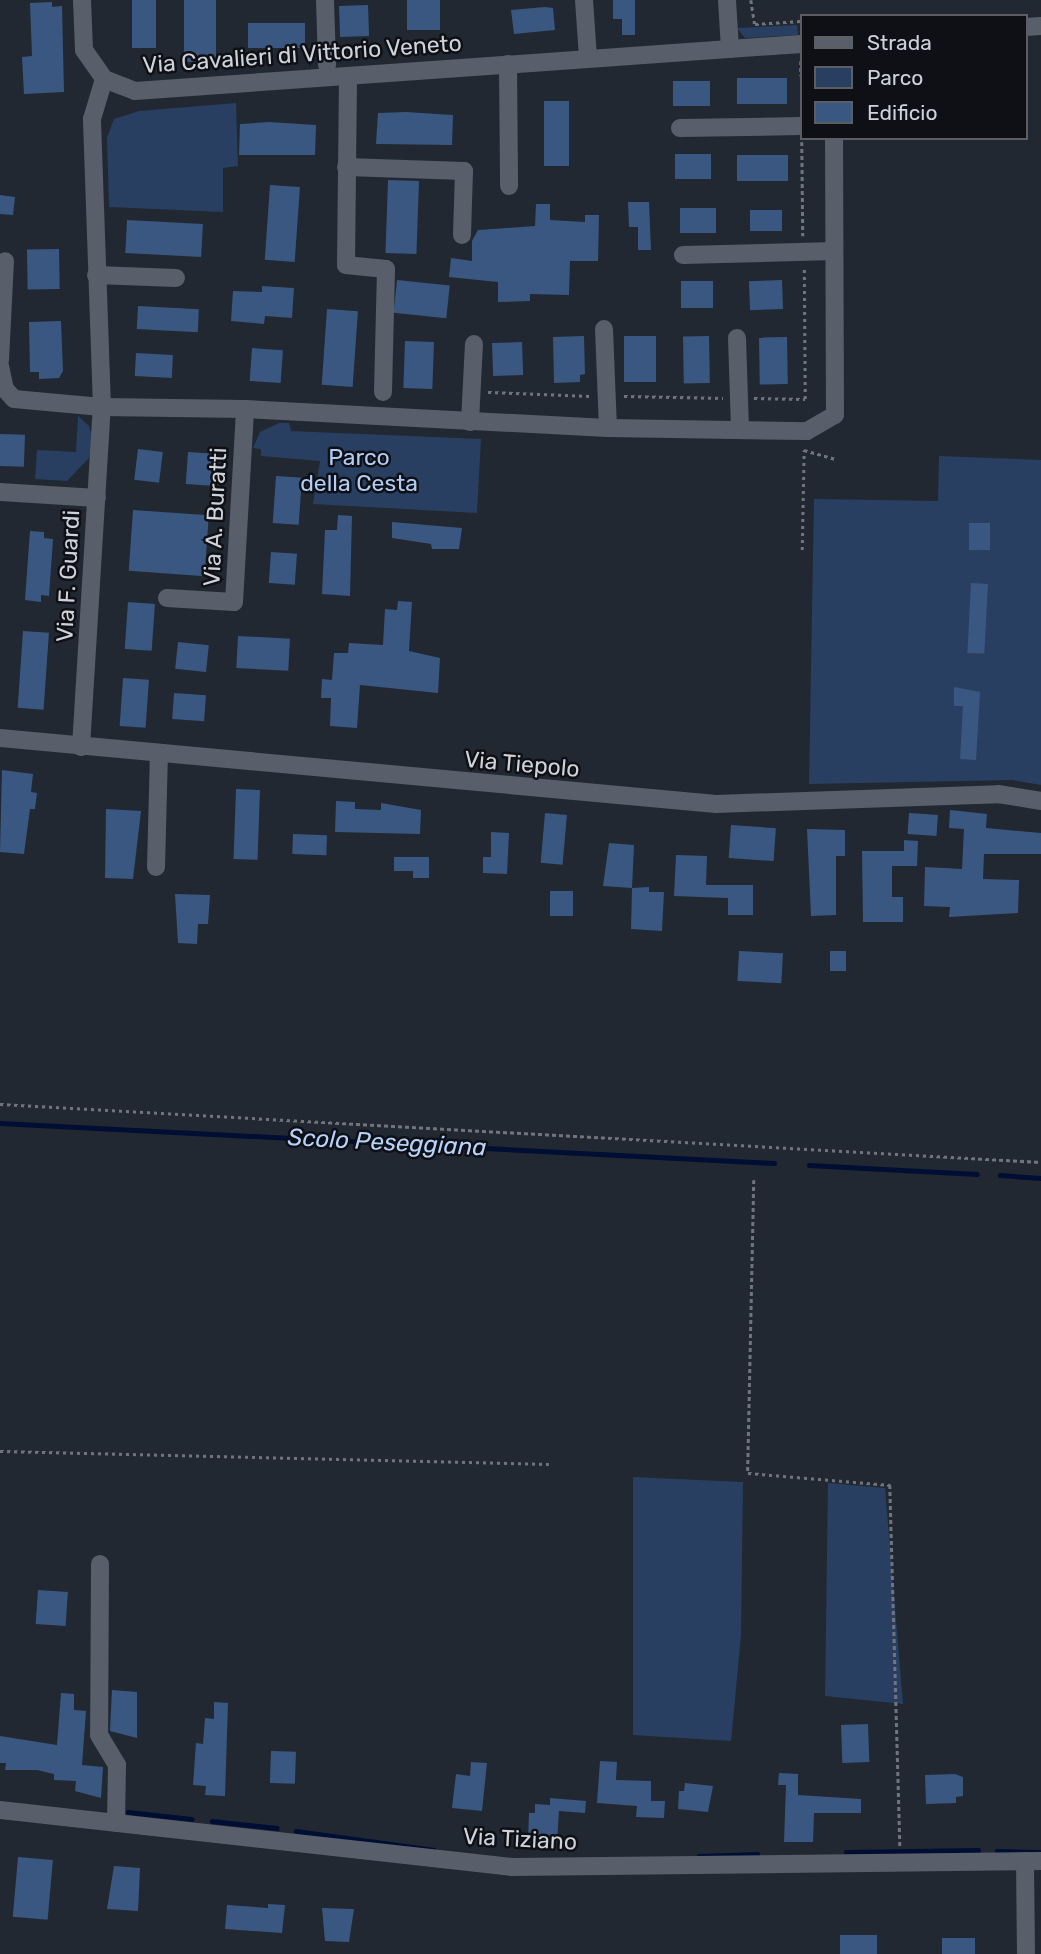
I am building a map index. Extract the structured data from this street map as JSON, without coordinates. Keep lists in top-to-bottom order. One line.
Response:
{"streets":{"street":["Via Cavalieri di Vittorio Veneto","Via A. Buratti","Via F. Guardi","Via Tiepolo","Via Tiziano"]},"crossings":[["Via Cavalieri di Vittorio Veneto","Via F. Guardi"],["Via F. Guardi","Via Tiepolo"]],"water":["Scolo Peseggiana"],"parks":["Parco della Cesta"],"legend":["Strada","Parco","Edificio"]}
